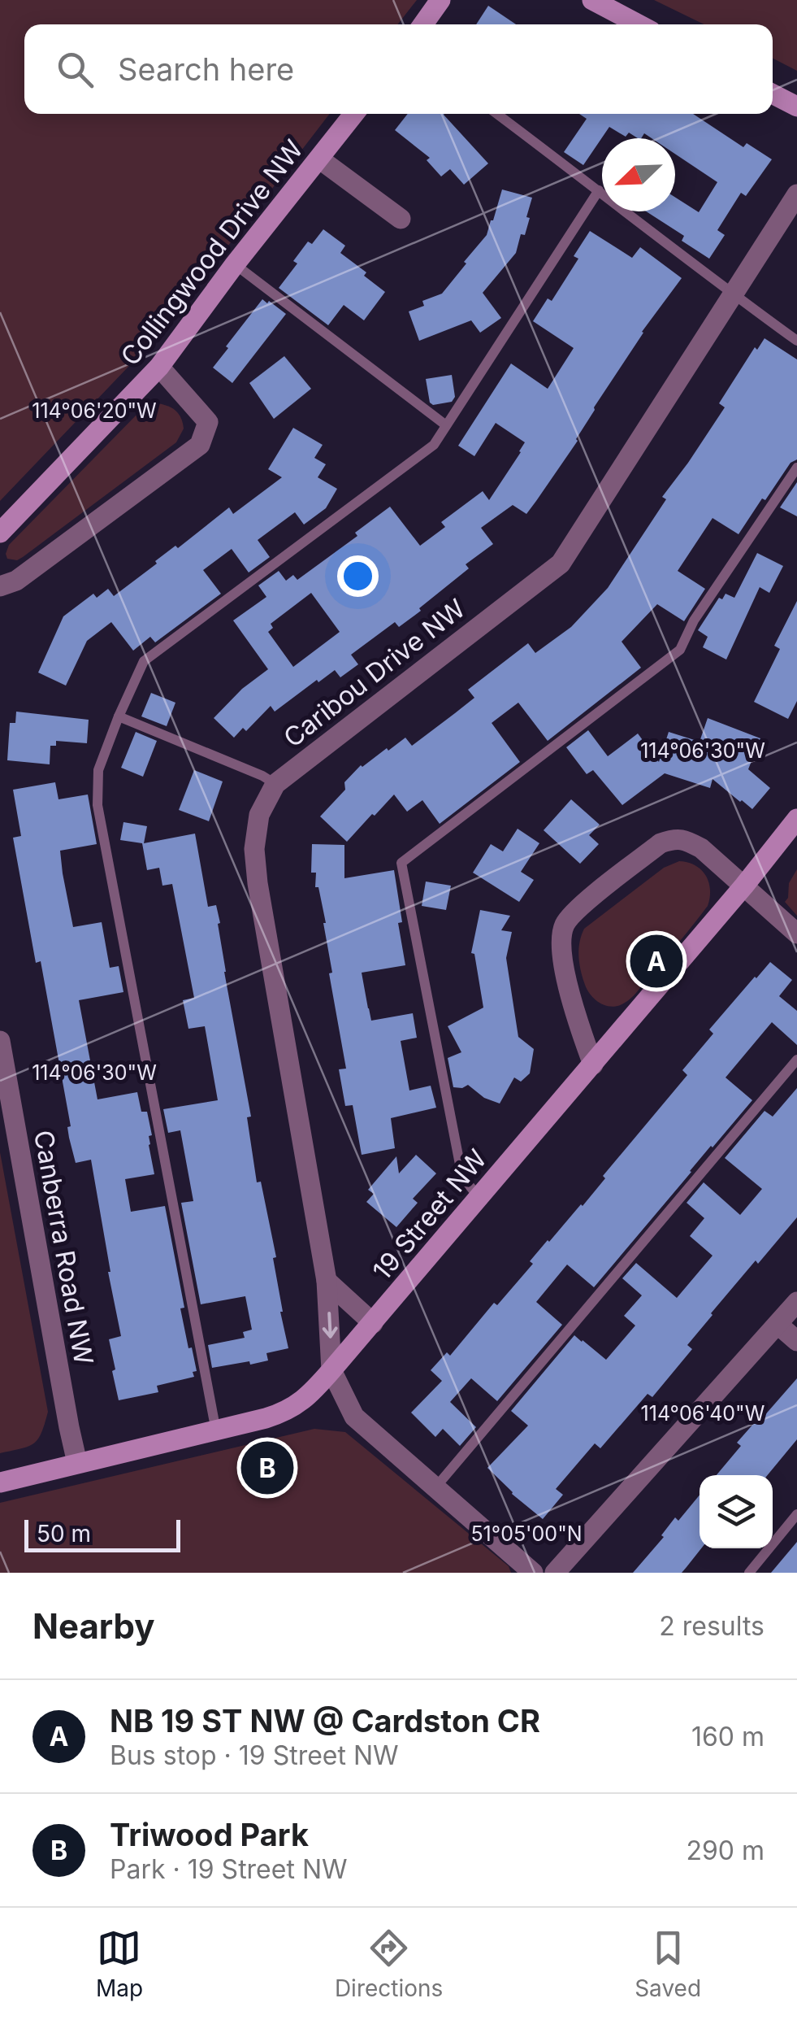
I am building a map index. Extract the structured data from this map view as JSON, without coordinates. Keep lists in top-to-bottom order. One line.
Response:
{"streets":{"street":["Collingwood Drive NW","Caribou Drive NW","19 Street NW","Canberra Road NW"]},"crossings":[["Caribou Drive NW","19 Street NW"],["19 Street NW","Canberra Road NW"]],"scale_bar":"50 m","north":"bottom left","page":{"search":"Search here","pins":["A","B"],"scale":"50 m","heading":["Nearby","2 results"],"list":[{"mark":"A","name":"NB 19 ST NW @ Cardston CR","note":"Bus stop · 19 Street NW","value":"160 m"},{"mark":"B","name":"Triwood Park","note":"Park · 19 Street NW","value":"290 m"}],"nav":["Map","Directions","Saved"]},"coordinates":["114°06'20\"W","114°06'30\"W","114°06'40\"W","51°05'00\"N"]}
